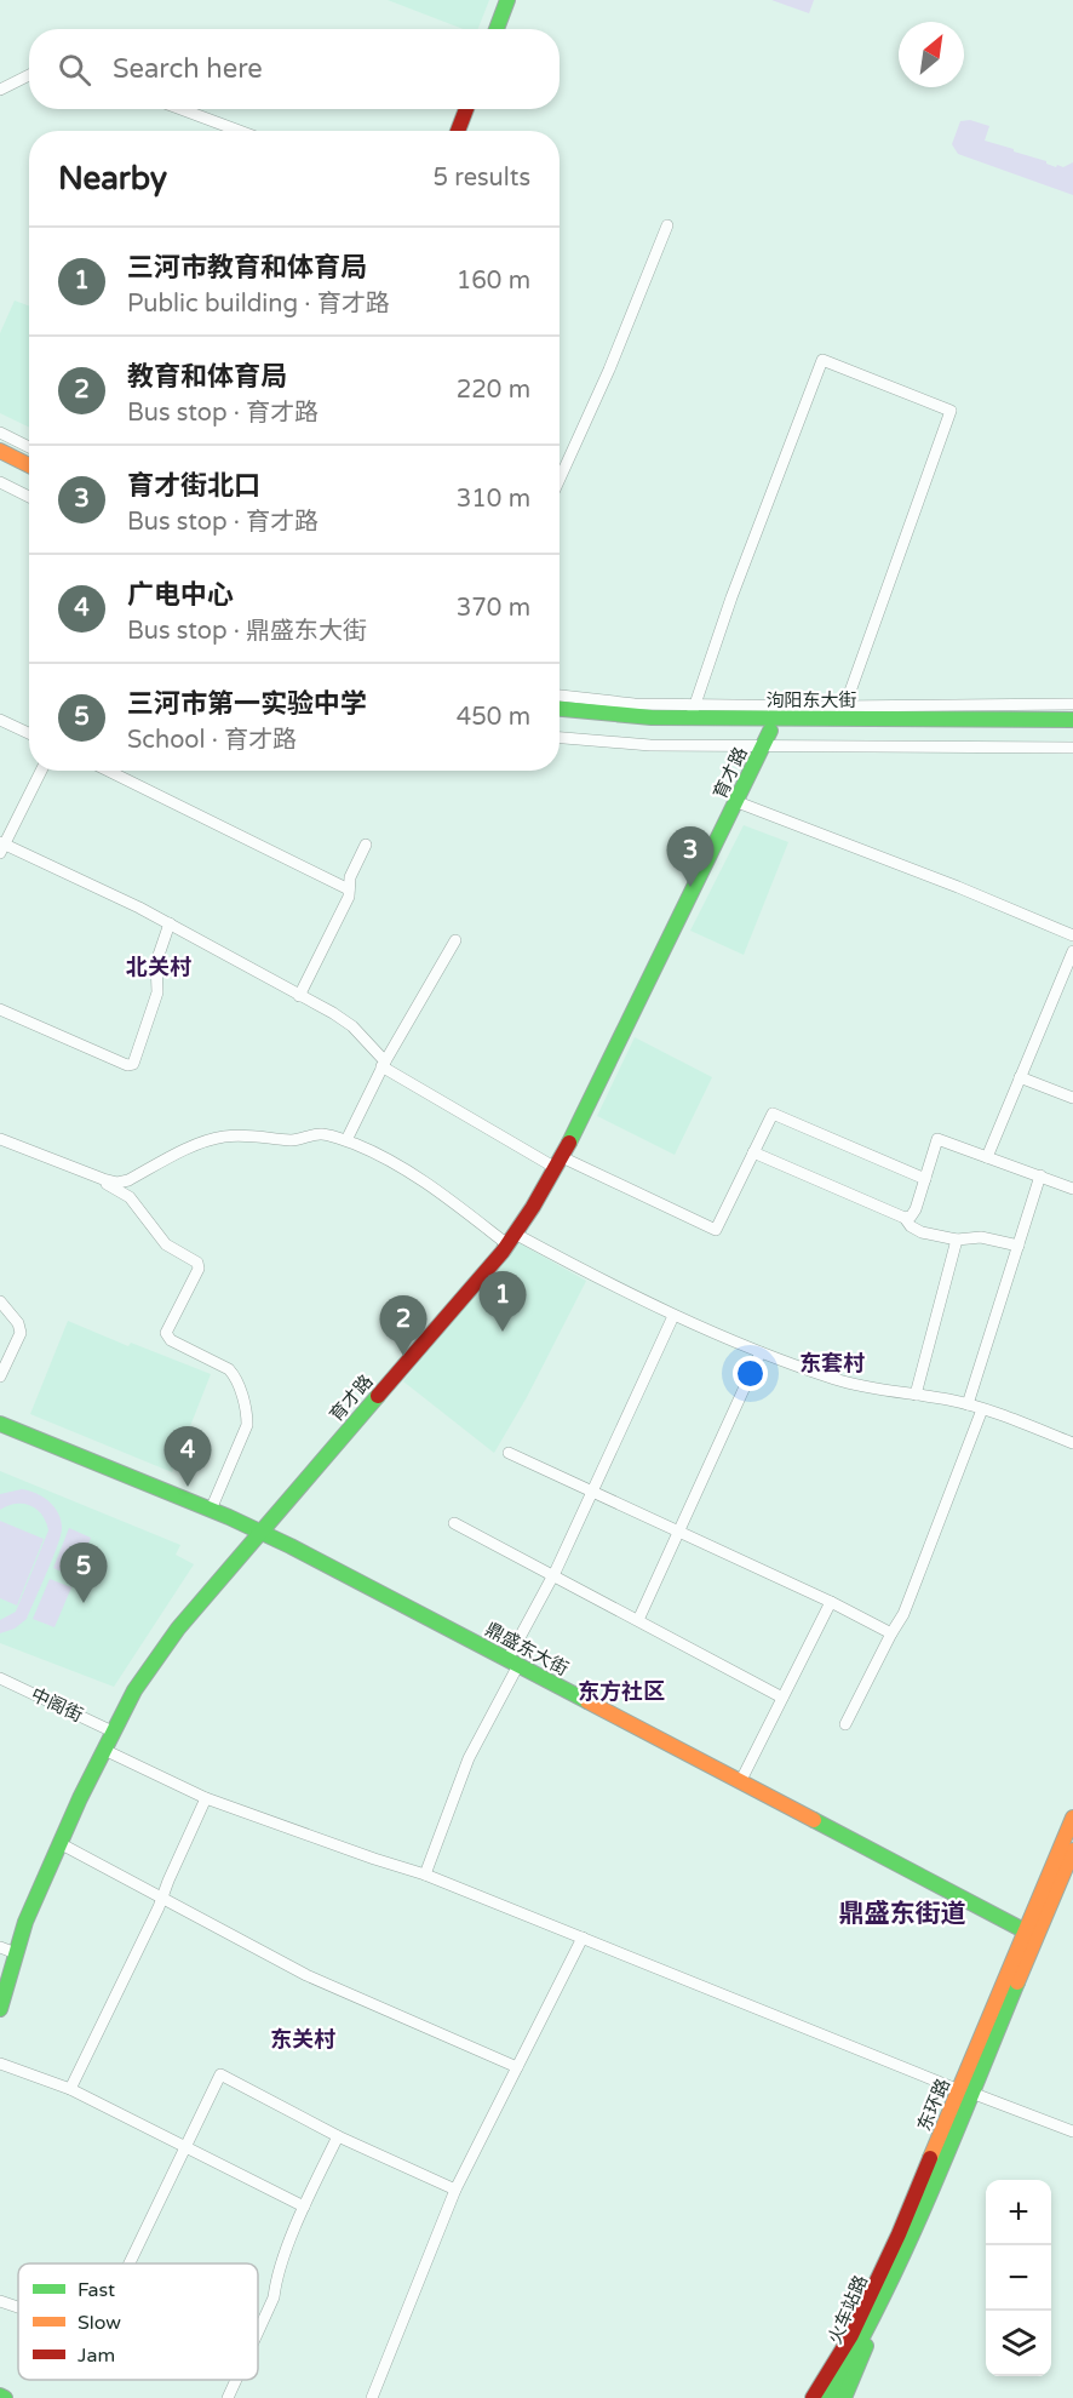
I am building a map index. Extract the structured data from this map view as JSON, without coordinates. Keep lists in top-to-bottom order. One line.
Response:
{"streets":{"main road":["泃阳东大街","育才路","鼎盛东大街","东环路","火车站路"],"street":["中阁街"]},"crossings":[["泃阳东大街","育才路"],["育才路","鼎盛东大街"],["育才路","中阁街"],["鼎盛东大街","东环路"],["东环路","火车站路"]],"districts":["北关村","东套村","东方社区","鼎盛东街道","东关村"],"legend":["Fast","Slow","Jam"],"north":"top right","page":{"search":"Search here","heading":["Nearby","5 results"],"list":[{"mark":"1","name":"三河市教育和体育局","note":"Public building · 育才路","value":"160 m"},{"mark":"2","name":"教育和体育局","note":"Bus stop · 育才路","value":"220 m"},{"mark":"3","name":"育才街北口","note":"Bus stop · 育才路","value":"310 m"},{"mark":"4","name":"广电中心","note":"Bus stop · 鼎盛东大街","value":"370 m"},{"mark":"5","name":"三河市第一实验中学","note":"School · 育才路","value":"450 m"}],"pins":["3","1","2","4","5"],"map_buttons":["+","−"]}}
